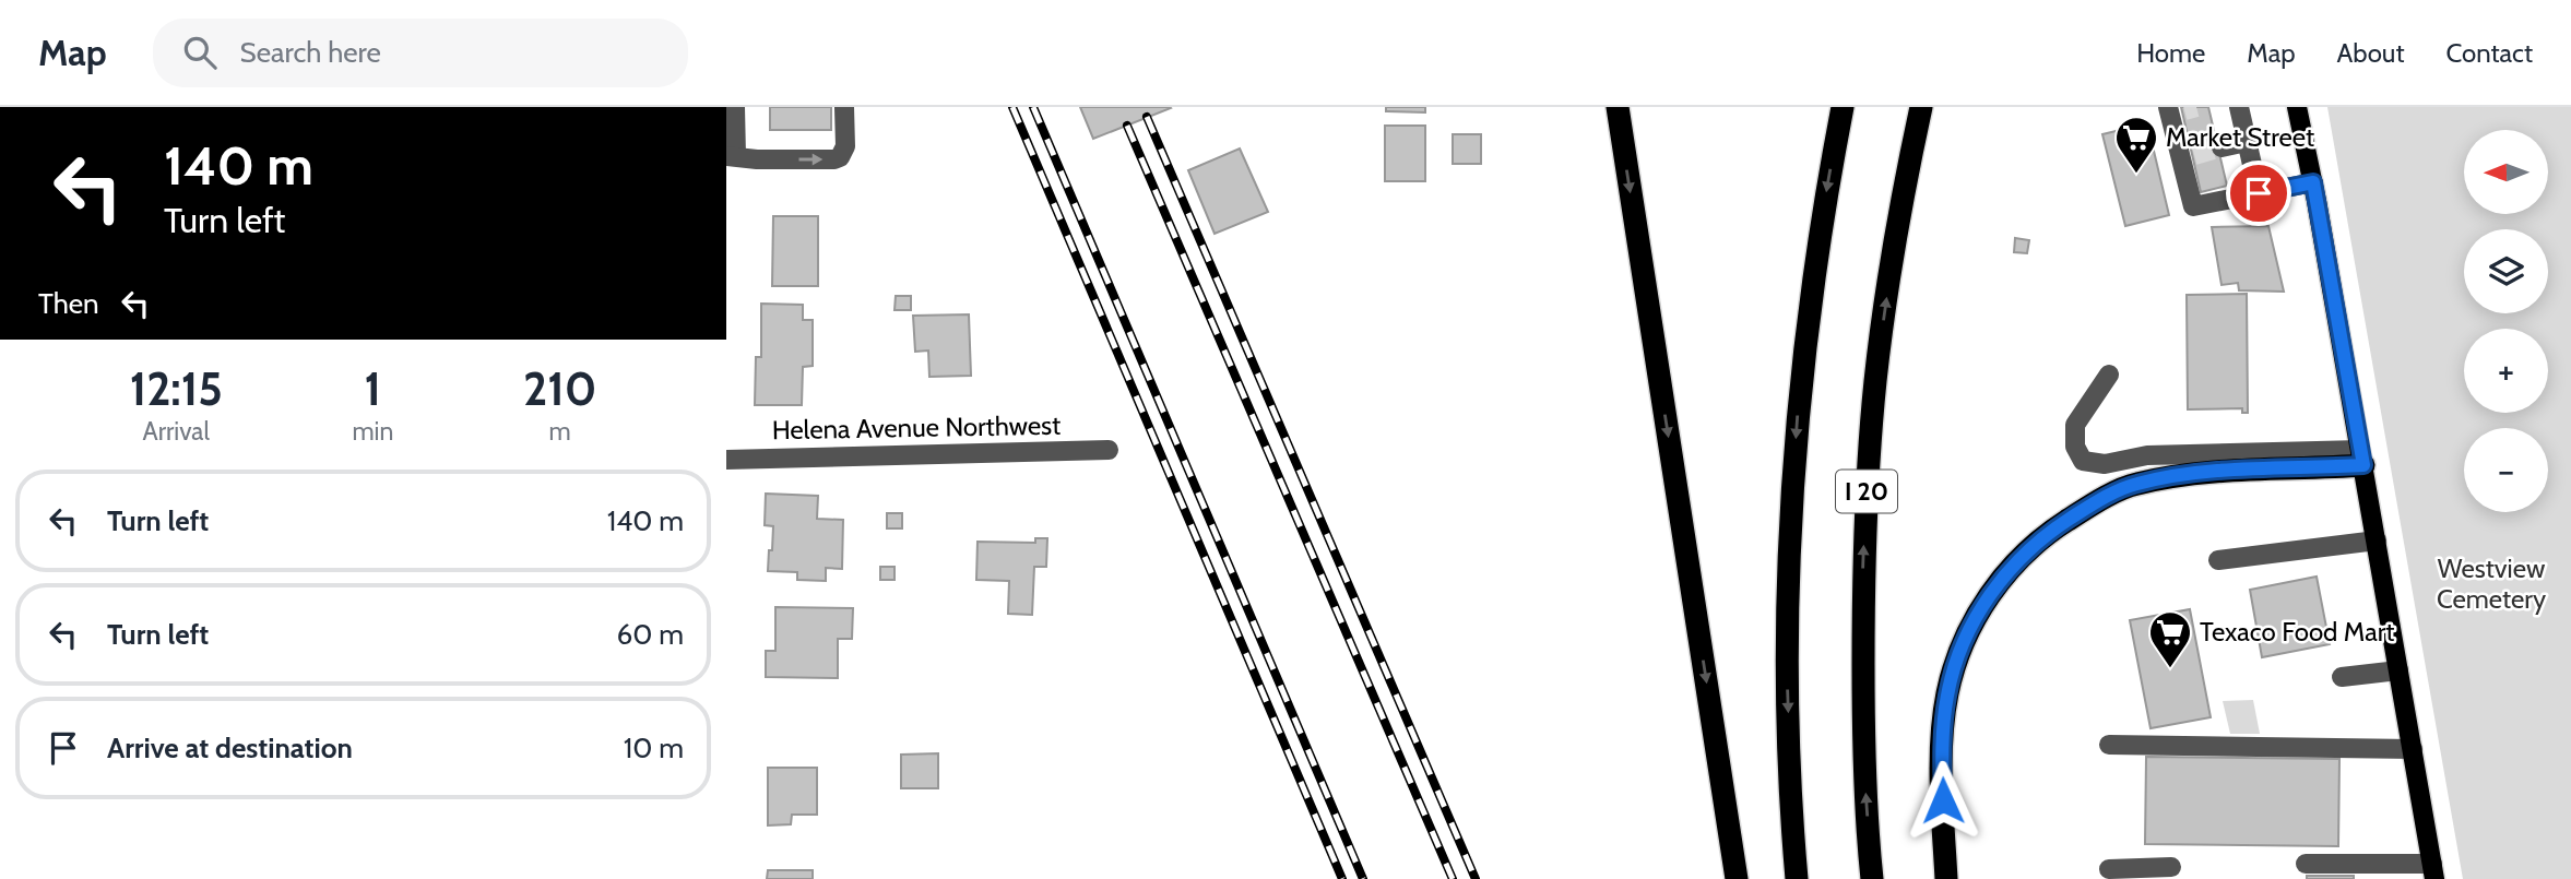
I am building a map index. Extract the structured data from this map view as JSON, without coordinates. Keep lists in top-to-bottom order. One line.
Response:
{"streets":{"highway":["I 20"],"street":["Helena Avenue Northwest"]},"parks":["Westview Cemetery"],"places":{"supermarket":["Market Street","Texaco Food Mart"]},"north":"left","page":{"header":"Map","search":"Search here","nav":["Home","Map","About","Contact"],"turn":["140 m","Turn left"],"map_buttons":["+","−"],"then":"Then","eta":["12:15","Arrival","1","min","210","m"],"list":[{"name":"Turn left","value":"140 m"},{"name":"Turn left","value":"60 m"},{"name":"Arrive at destination","value":"10 m"}]}}
